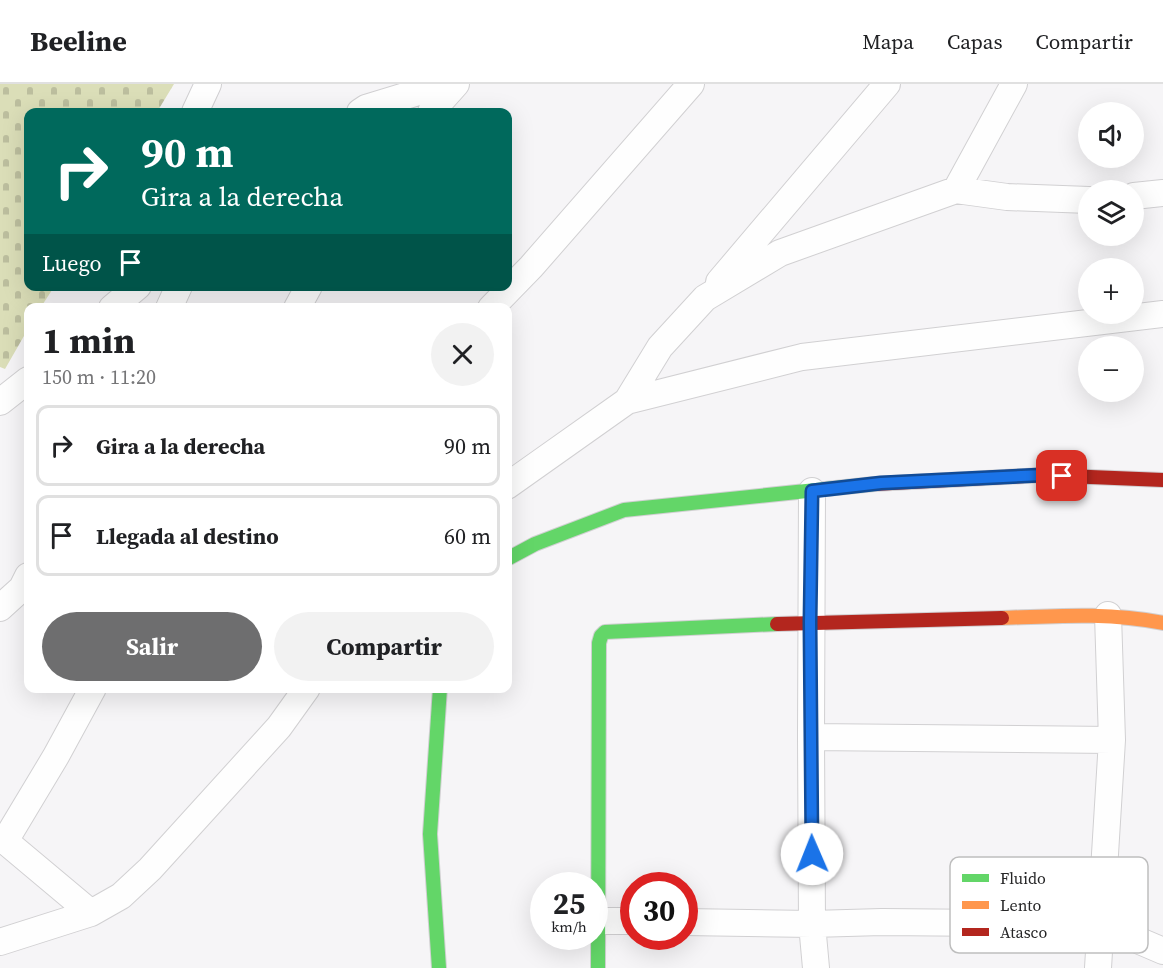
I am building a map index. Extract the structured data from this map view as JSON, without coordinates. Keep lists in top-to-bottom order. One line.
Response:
{"legend":["Fluido","Lento","Atasco"],"page":{"header":"Beeline","nav":["Mapa","Capas","Compartir"],"map_buttons":["+","−"],"turn":["90 m","Gira a la derecha"],"then":"Luego","heading":["1 min","150 m · 11:20"],"list":[{"name":"Gira a la derecha","value":"90 m"},{"name":"Llegada al destino","value":"60 m"}],"buttons":["Salir","Compartir"],"speed":"25 km/h","limit":"30"}}
